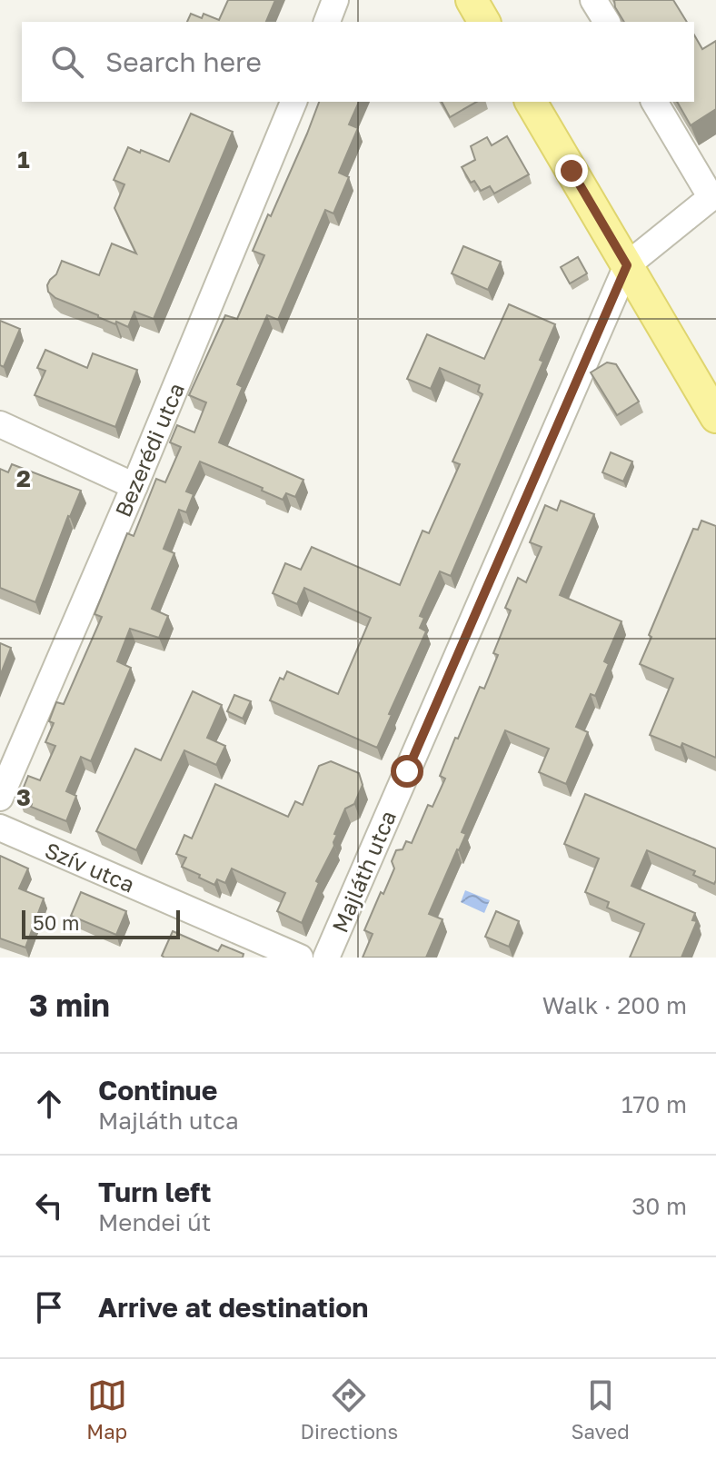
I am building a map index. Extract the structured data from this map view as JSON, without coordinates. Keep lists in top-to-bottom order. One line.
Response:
{"streets":{"street":["Bezerédi utca","Szív utca","Majláth utca"]},"scale_bar":"50 m","page":{"search":"Search here","scale":"50 m","heading":["3 min","Walk · 200 m"],"list":[["Continue","Majláth utca","170 m"],["Turn left","Mendei út","30 m"],"Arrive at destination"],"nav":["Map","Directions","Saved"]},"grid":{"rows":["1","2","3"]}}
